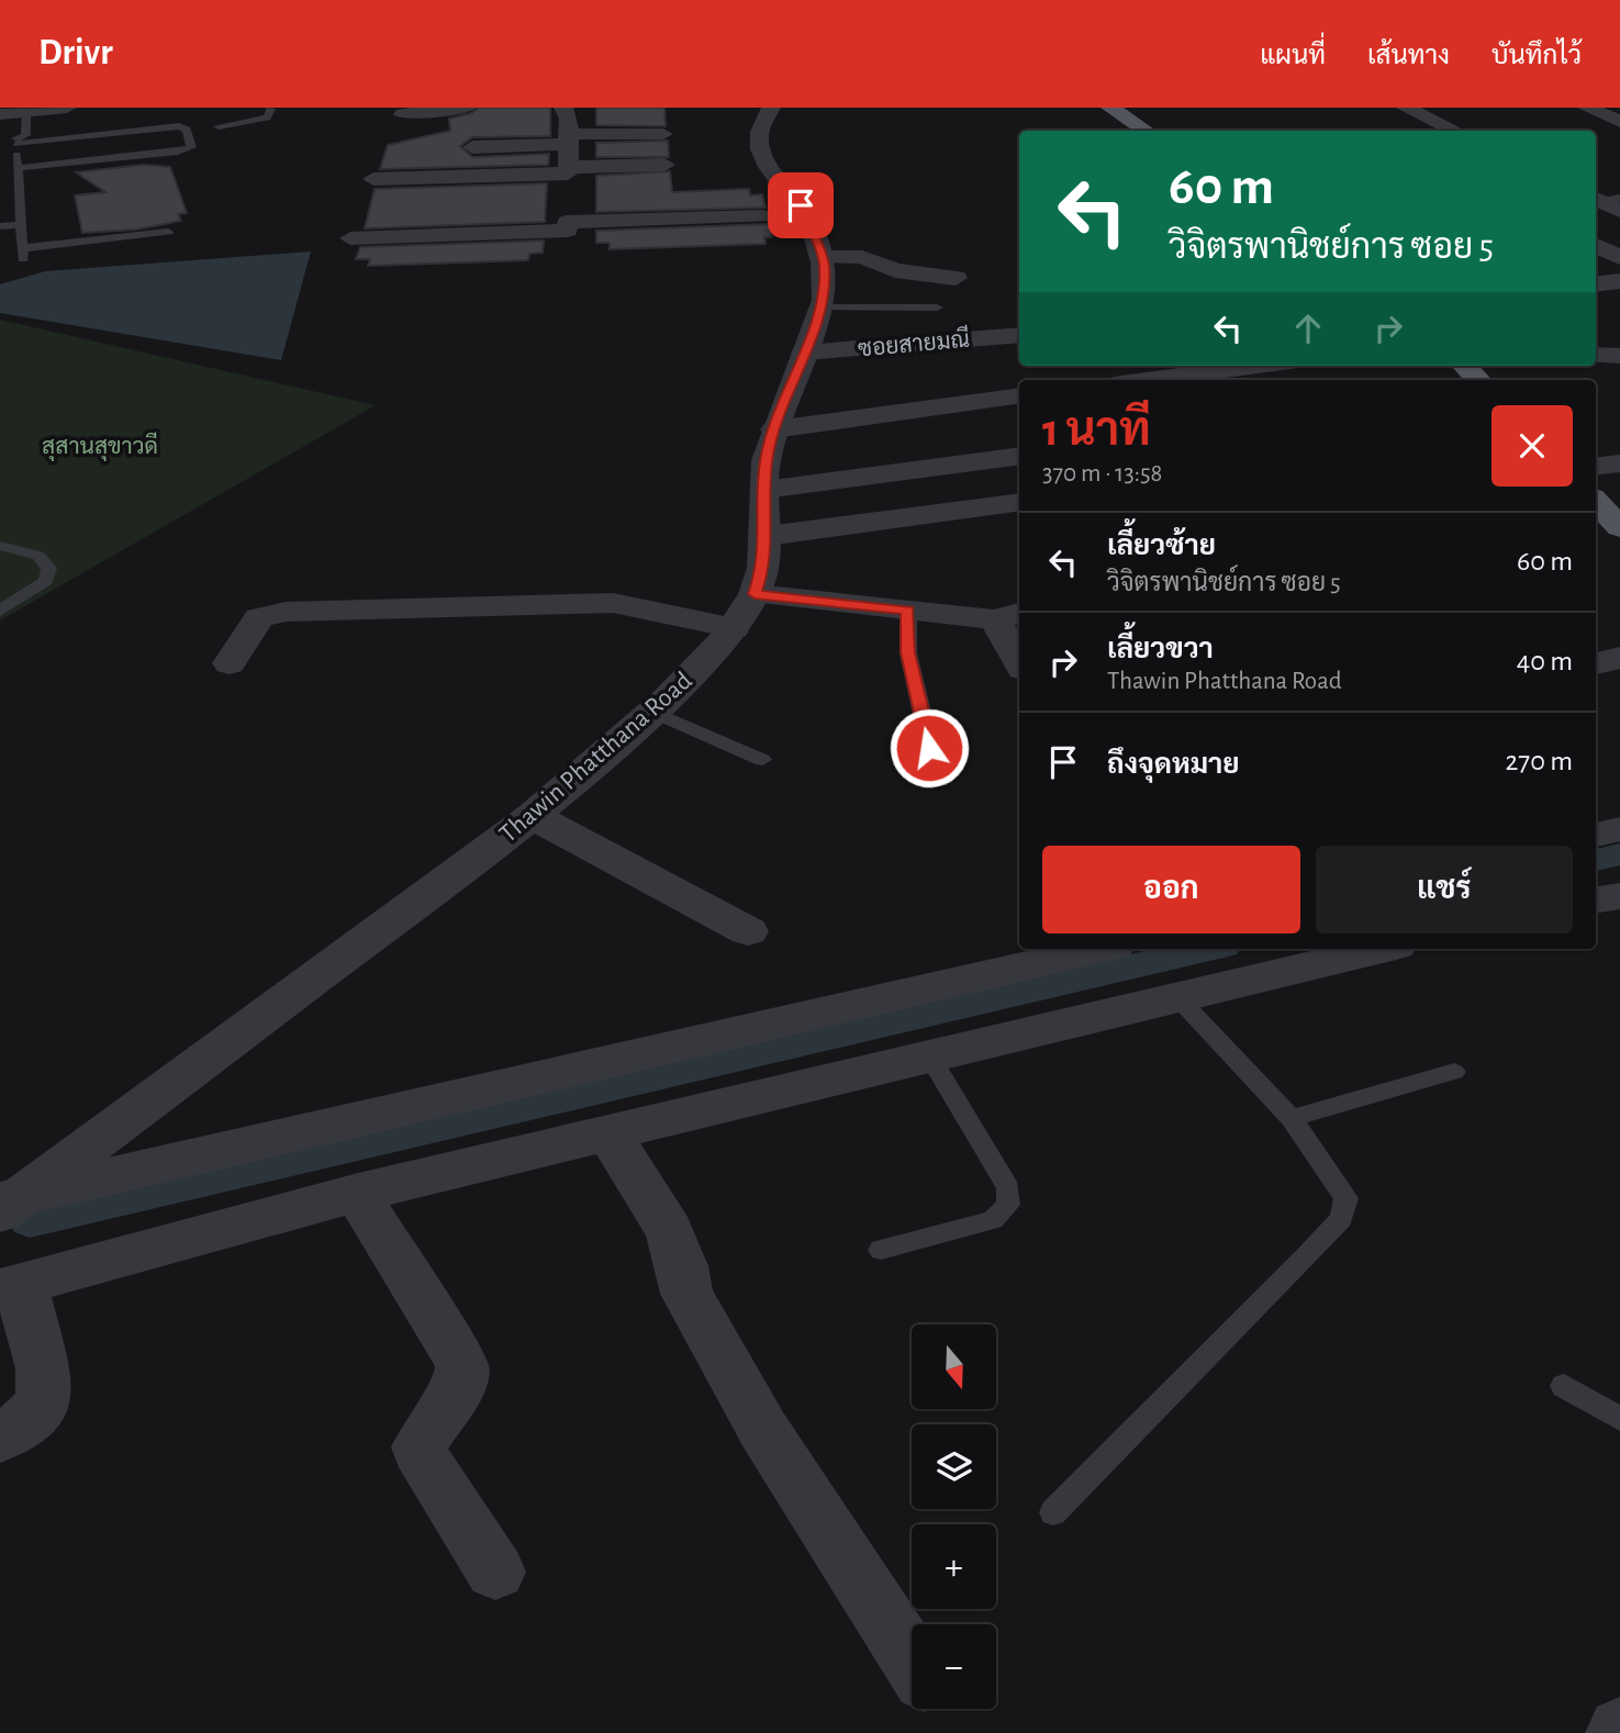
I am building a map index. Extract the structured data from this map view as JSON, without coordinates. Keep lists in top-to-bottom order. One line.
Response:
{"streets":{"street":["ซอยสายมณี","Thawin Phatthana Road"]},"crossings":[["ซอยสายมณี","Thawin Phatthana Road"]],"parks":["สุสานสุขาวดี"],"north":"bottom","page":{"header":"Drivr","nav":["แผนที่","เส้นทาง","บันทึกไว้"],"turn":["60 m","วิจิตรพานิชย์การ ซอย 5"],"heading":["1 นาที","370 m · 13:58"],"list":[{"name":"เลี้ยวซ้าย","note":"วิจิตรพานิชย์การ ซอย 5","value":"60 m"},{"name":"เลี้ยวขวา","note":"Thawin Phatthana Road","value":"40 m"},{"name":"ถึงจุดหมาย","value":"270 m"}],"buttons":["ออก","แชร์"],"map_buttons":["+","−"]}}
